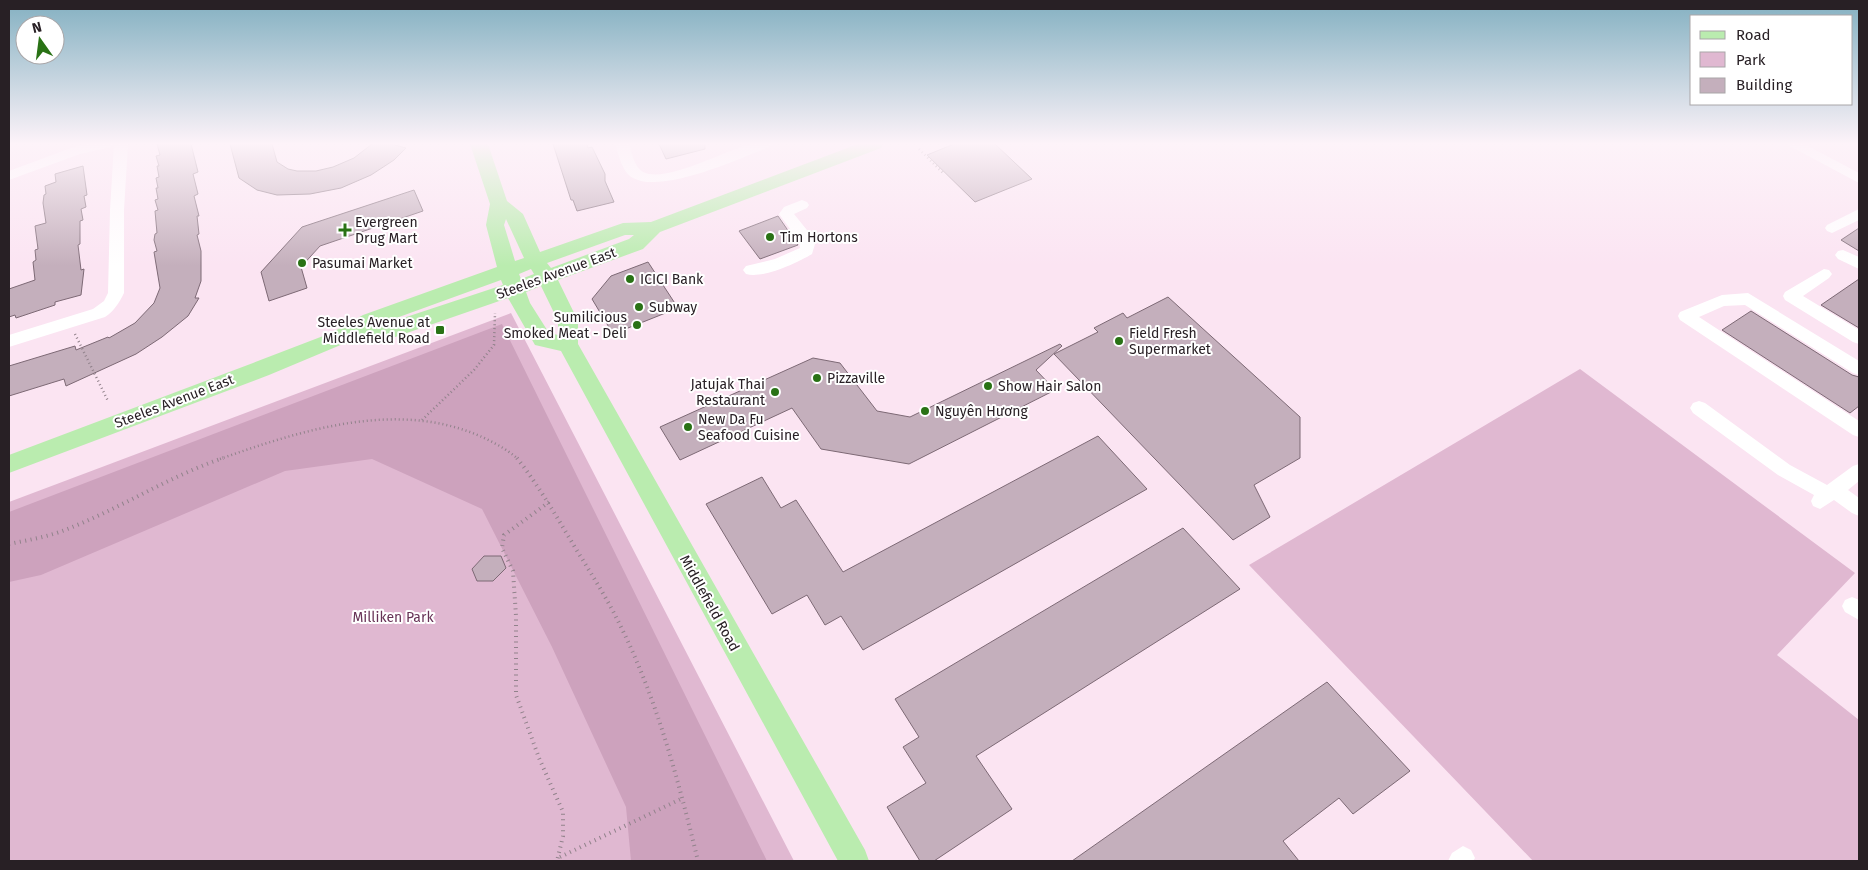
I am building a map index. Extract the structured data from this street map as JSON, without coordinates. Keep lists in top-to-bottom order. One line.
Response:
{"streets":{"main road":["Steeles Avenue East","Middlefield Road"]},"crossings":[["Steeles Avenue East","Middlefield Road"]],"parks":["Milliken Park"],"places":{"health":["Evergreen Drug Mart"],"other":["Tim Hortons","Pasumai Market","ICICI Bank","Subway","Sumilicious Smoked Meat - Deli","Field Fresh Supermarket","Pizzaville","Show Hair Salon","Jatujak Thai Restaurant","Nguyên Hương","New Da Fu Seafood Cuisine"],"transit":["Steeles Avenue at Middlefield Road"]},"legend":["Road","Park","Building"],"north":"top"}
